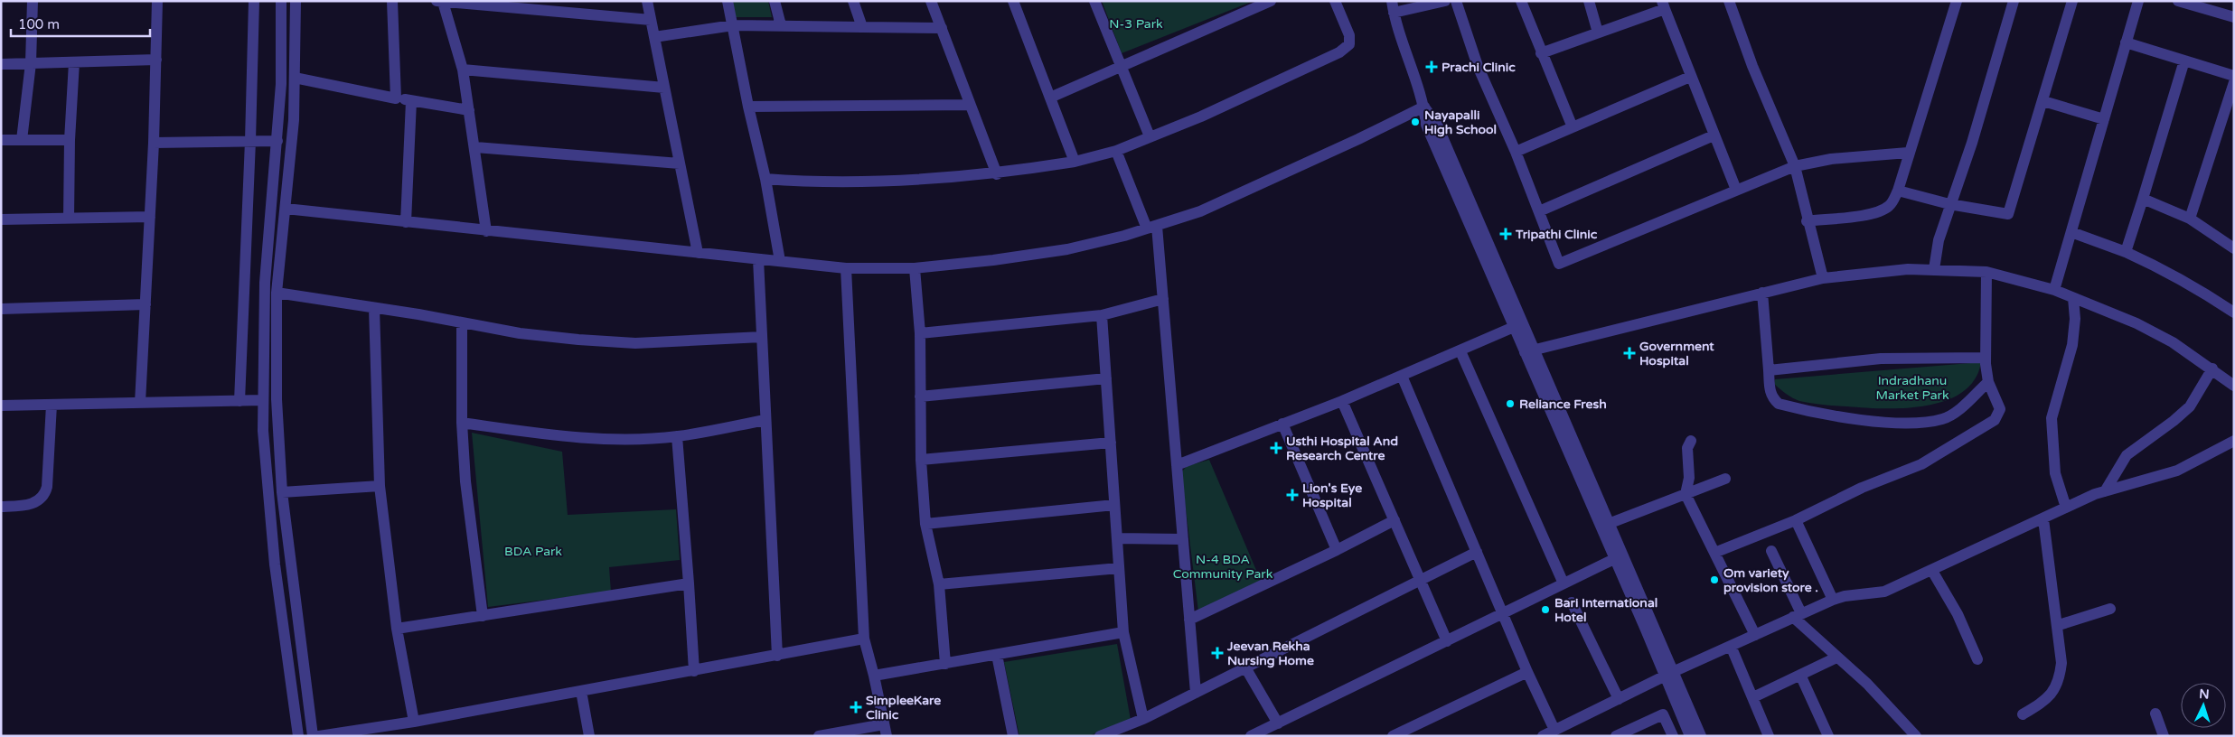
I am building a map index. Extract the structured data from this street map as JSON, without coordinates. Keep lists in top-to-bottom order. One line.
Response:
{"parks":["N-3 Park","Indradhanu Market Park","BDA Park","N-4 BDA Community Park"],"places":{"health":["Prachi Clinic","Tripathi Clinic","Government Hospital","Usthi Hospital And Research Centre","Lion's Eye Hospital","Jeevan Rekha Nursing Home","SimpleeKare Clinic"],"other":["Nayapalli High School","Reliance Fresh","Om variety provision store .","Bari International Hotel"]},"scale_bar":"100 m","north":"top"}
